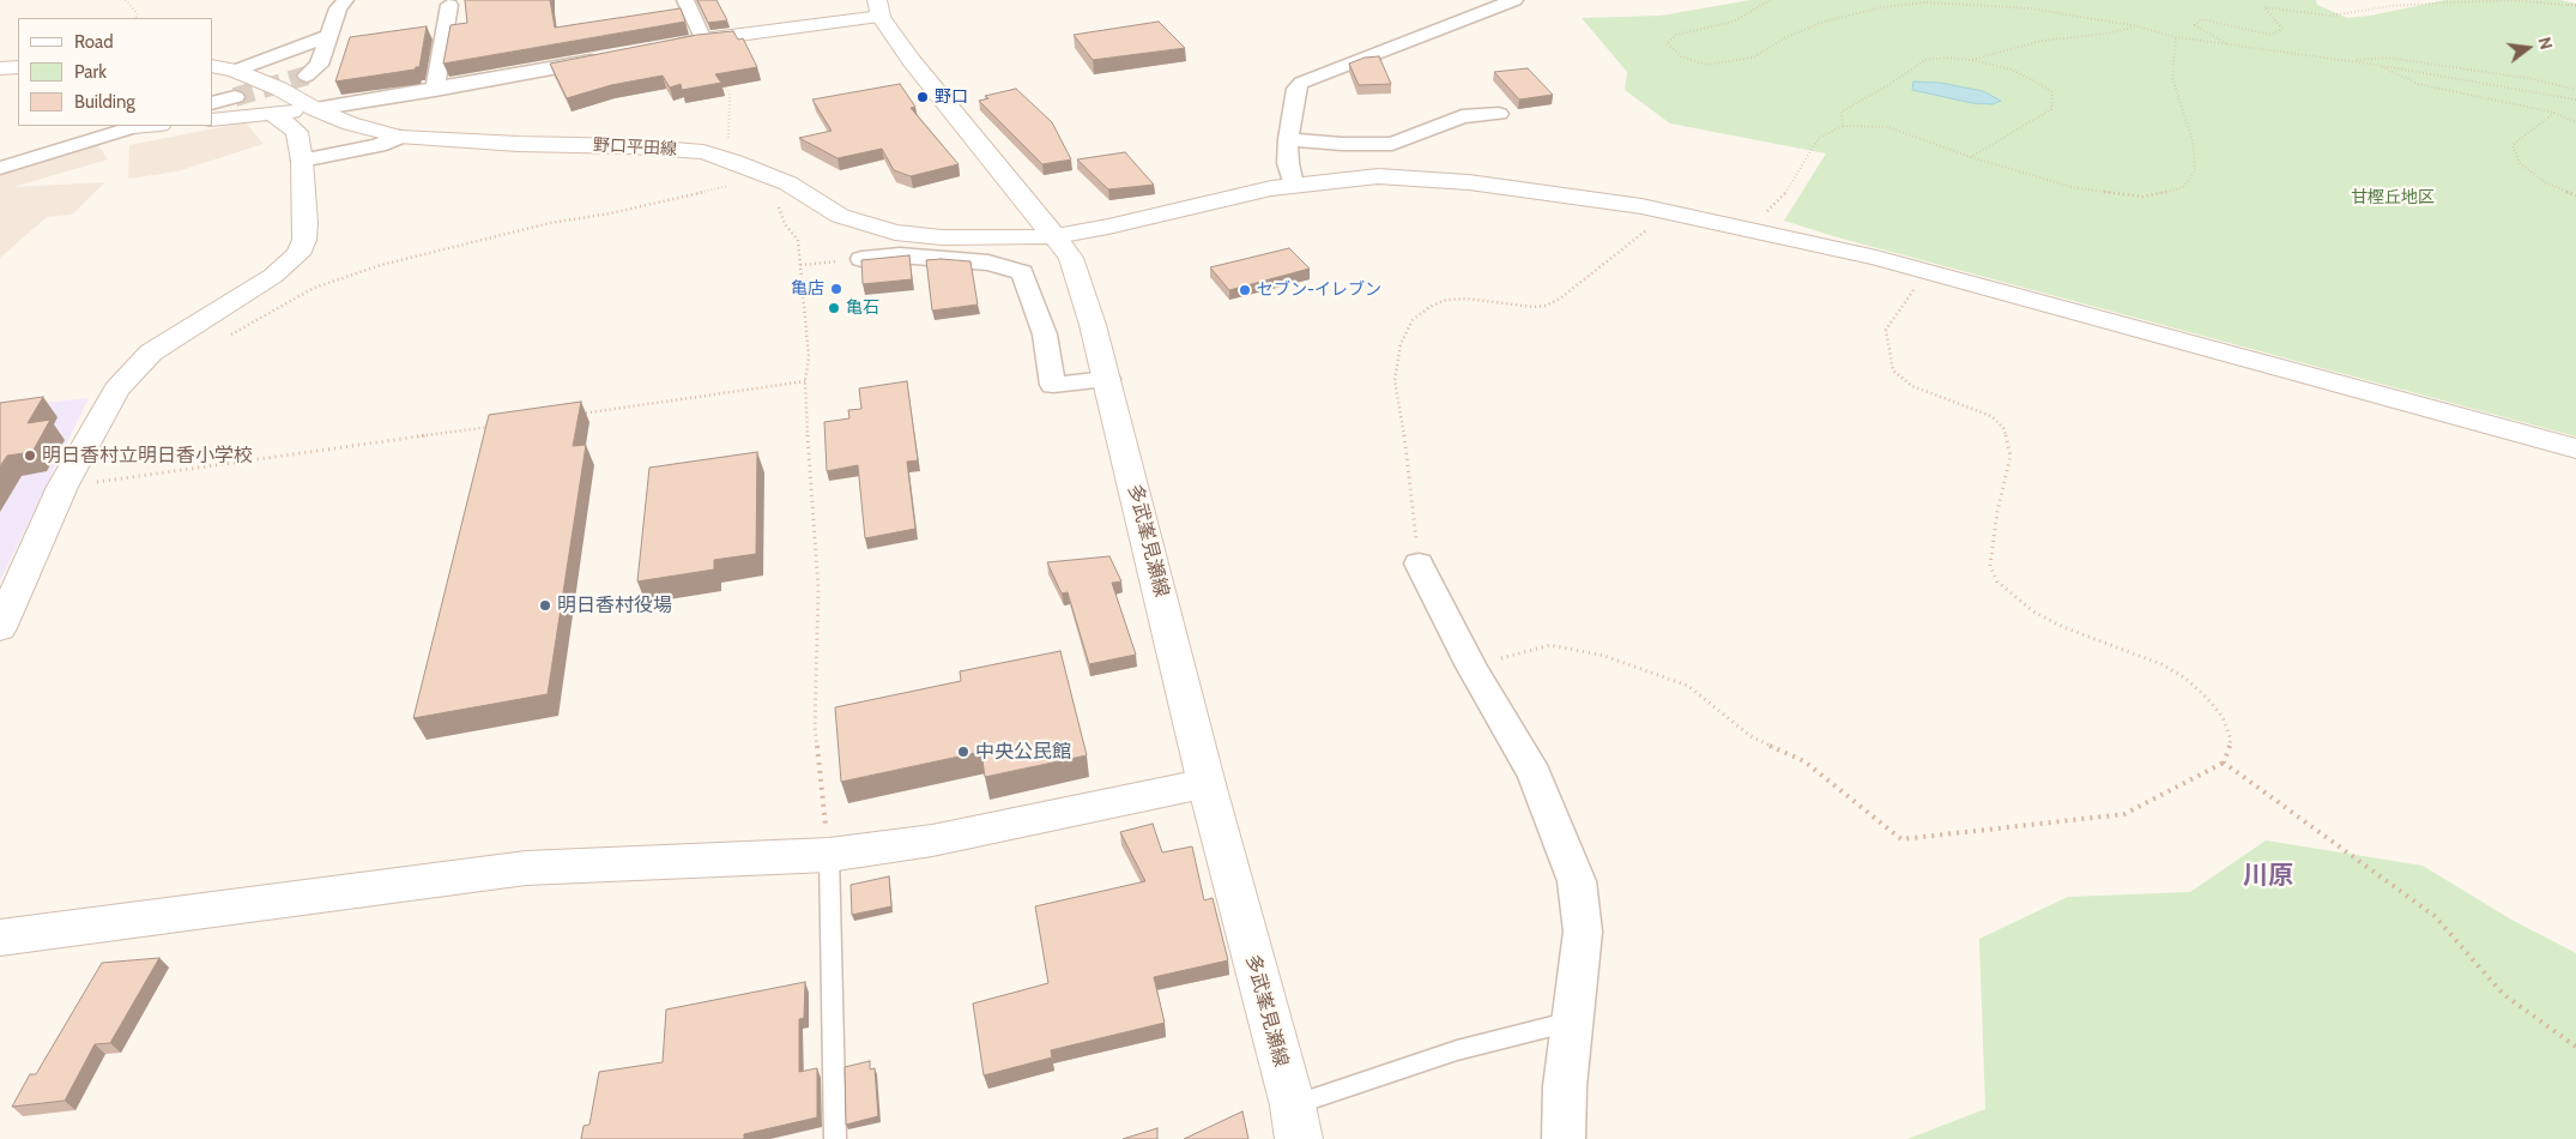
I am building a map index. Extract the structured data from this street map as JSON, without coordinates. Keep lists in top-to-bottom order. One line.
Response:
{"streets":{"street":["野口平田線","多武峯見瀬線"]},"crossings":[["野口平田線","多武峯見瀬線"]],"districts":["川原"],"parks":["甘樫丘地区"],"places":["野口","亀店","セブン-イレブン","亀石","明日香村立明日香小学校","明日香村役場","中央公民館"],"legend":["Road","Park","Building"],"north":"right"}
